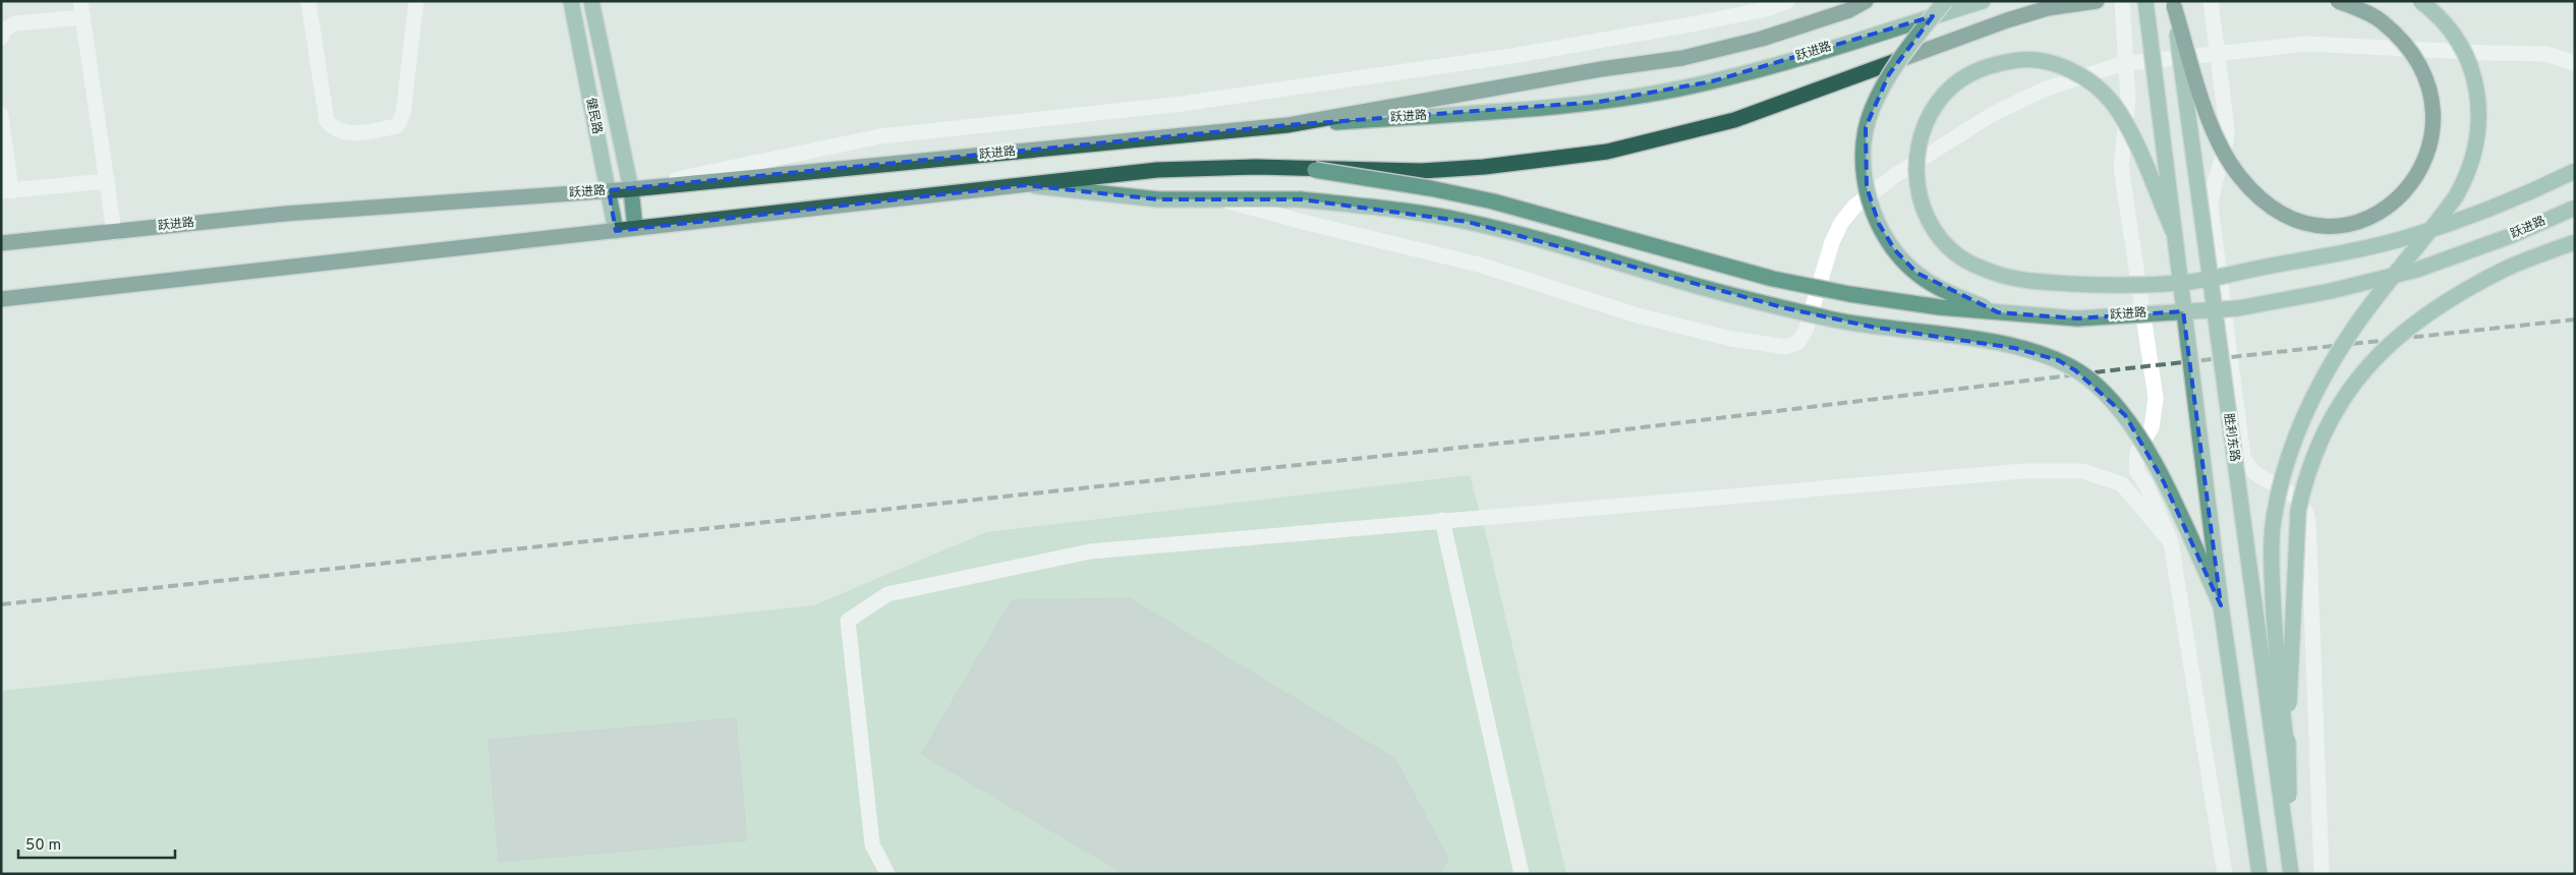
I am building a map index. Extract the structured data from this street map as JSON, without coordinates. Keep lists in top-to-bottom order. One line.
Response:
{"streets":{"highway":["跃进路"],"main road":["健民路","胜利东路"]},"crossings":[["跃进路","健民路"]],"scale_bar":"50 m"}
